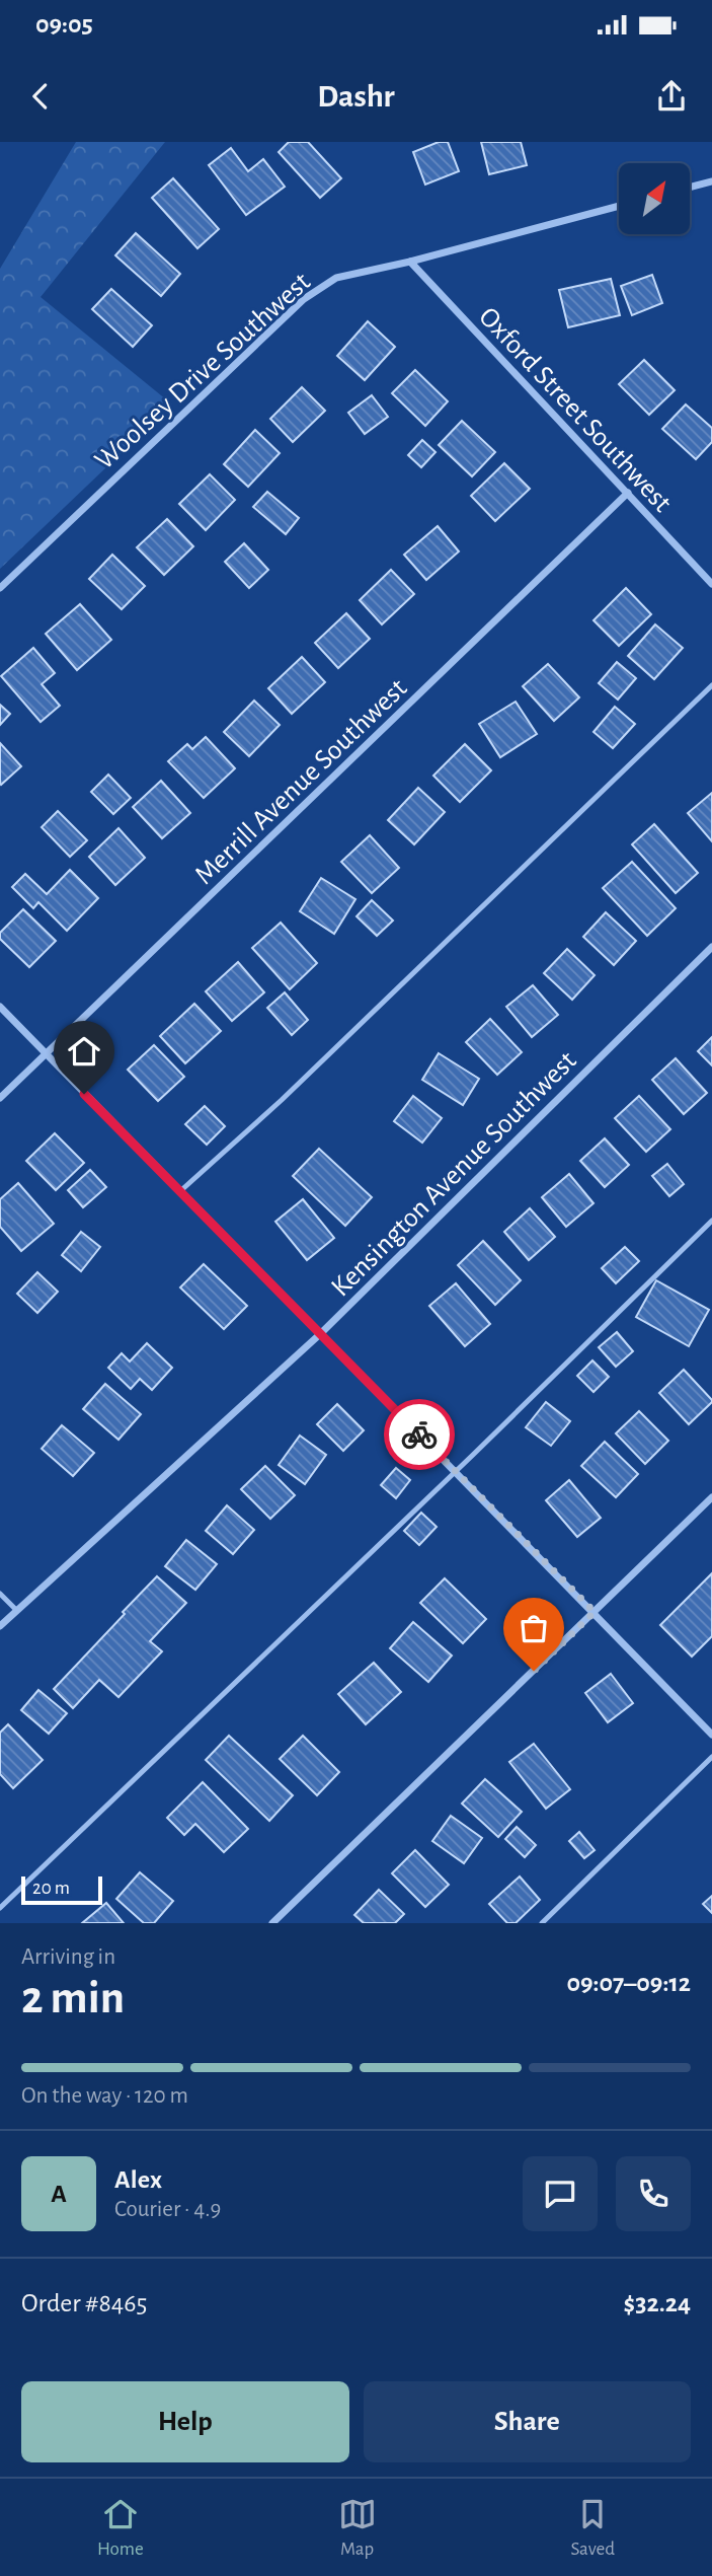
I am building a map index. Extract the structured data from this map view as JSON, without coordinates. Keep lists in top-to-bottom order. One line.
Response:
{"streets":{"street":["Woolsey Drive Southwest","Oxford Street Southwest","Merrill Avenue Southwest","Kensington Avenue Southwest"]},"crossings":[["Woolsey Drive Southwest","Oxford Street Southwest"],["Oxford Street Southwest","Merrill Avenue Southwest"]],"scale_bar":"20 m","north":"top right","page":{"status":"09:05","header":"Dashr","scale":"20 m","heading":["2 min","Arriving in","09:07–09:12"],"panel":["Alex","Courier · 4.9","Order #8465","$32.24"],"bar":"On the way · 120 m","round":"A","buttons":["Help","Share"],"tabs":["Home","Map","Saved"]}}
